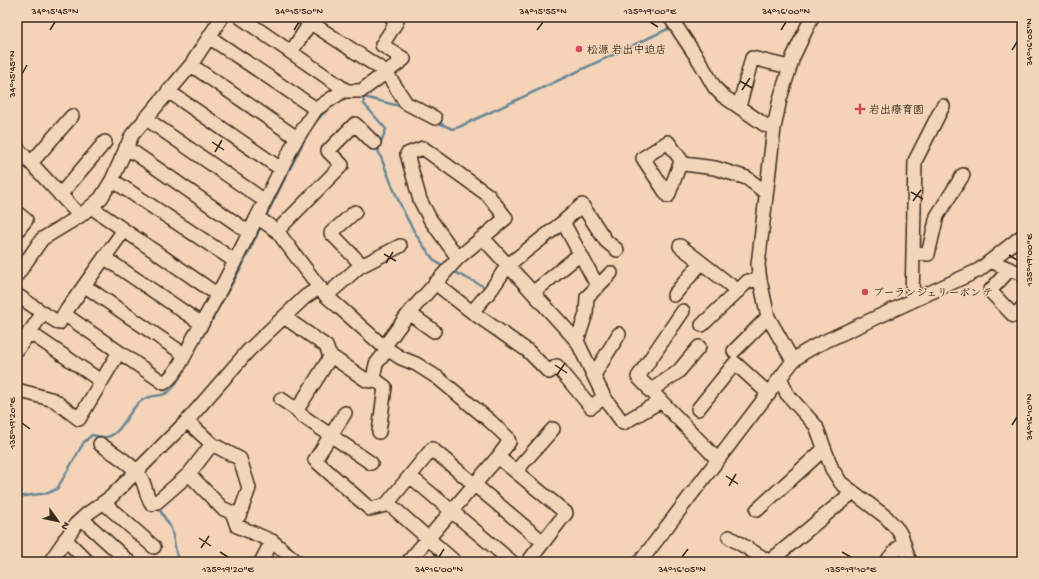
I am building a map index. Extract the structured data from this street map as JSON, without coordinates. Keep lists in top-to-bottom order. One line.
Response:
{"places":{"other":["松源 岩出中迫店","ブーランジェリーボンテ"],"health":["岩出療育園"]},"north":"bottom right","coordinates":["34°15'45\"N","34°15'50\"N","34°15'55\"N","135°19'00\"E","34°16'00\"N","34°16'05\"N","34°16'10\"N","135°19'20\"E","135°19'10\"E"]}
